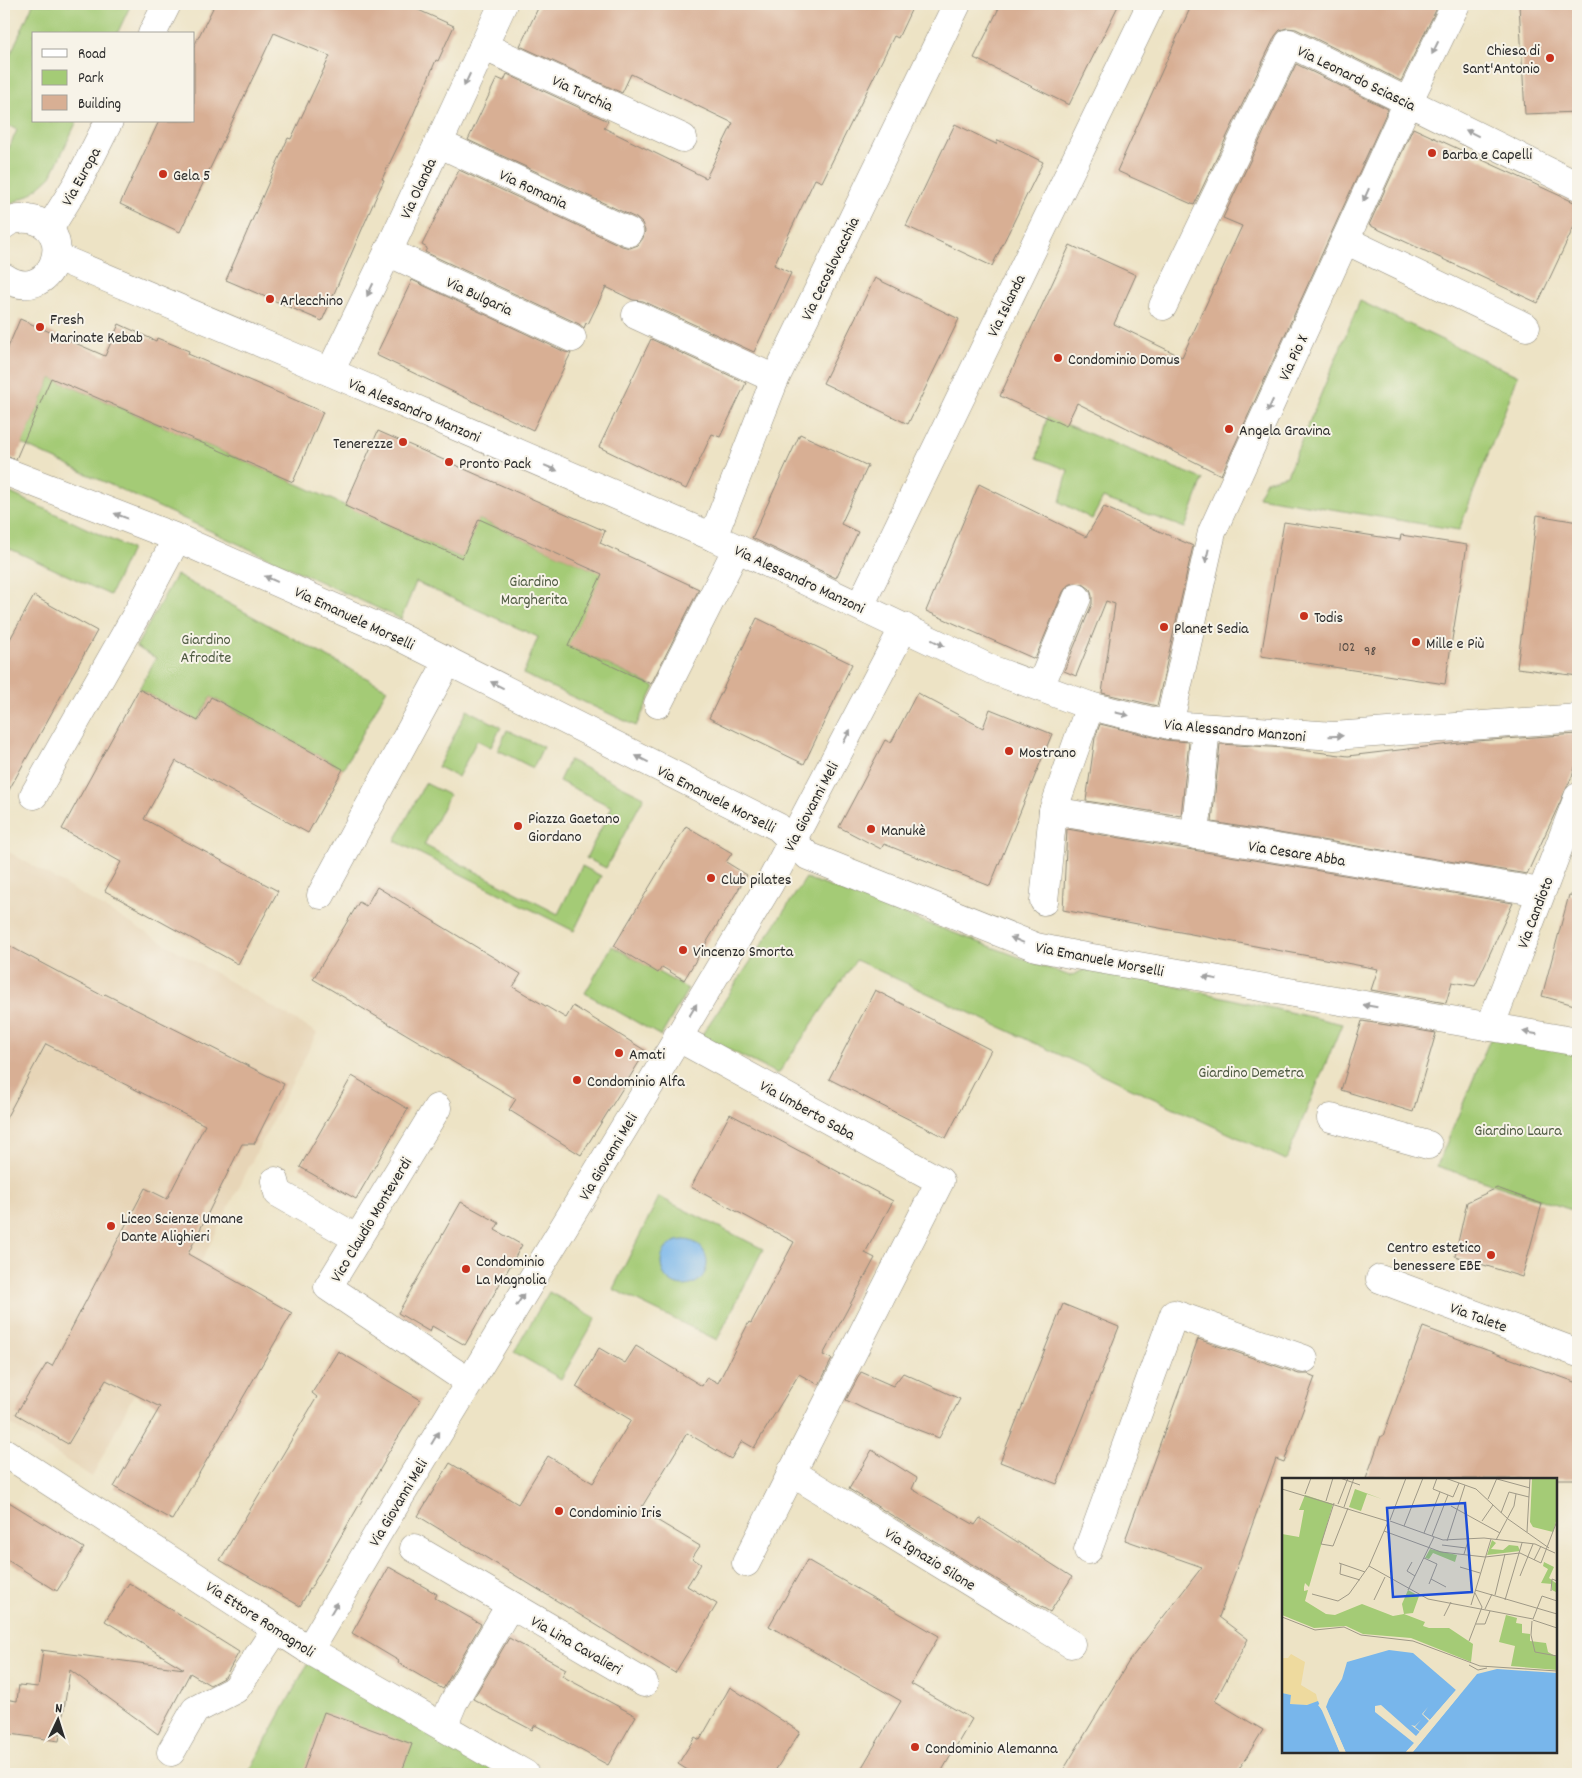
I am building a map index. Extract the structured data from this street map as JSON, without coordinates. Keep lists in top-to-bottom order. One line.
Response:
{"streets":{"street":["Via Leonardo Sciascia","Via Turchia","Via Europa","Via Olanda","Via Romania","Via Cecoslovacchia","Via Bulgaria","Via Islanda","Via Pio X","Via Alessandro Manzoni","Via Emanuele Morselli","Via Giovanni Meli","Via Cesare Abba","Via Candioto","Via Umberto Saba","Vico Claudio Monteverdi","Via Talete","Via Ignazio Silone","Via Ettore Romagnoli","Via Lina Cavalieri"]},"crossings":[["Via Leonardo Sciascia","Via Pio X"],["Via Turchia","Via Olanda"],["Via Olanda","Via Romania"],["Via Olanda","Via Bulgaria"],["Via Olanda","Via Alessandro Manzoni"],["Via Cecoslovacchia","Via Alessandro Manzoni"],["Via Islanda","Via Alessandro Manzoni"],["Via Pio X","Via Alessandro Manzoni"],["Via Alessandro Manzoni","Via Giovanni Meli"],["Via Emanuele Morselli","Via Giovanni Meli"],["Via Emanuele Morselli","Via Candioto"],["Via Giovanni Meli","Via Umberto Saba"],["Via Giovanni Meli","Vico Claudio Monteverdi"],["Via Giovanni Meli","Via Ettore Romagnoli"],["Via Cesare Abba","Via Candioto"],["Via Umberto Saba","Via Ignazio Silone"]],"one_way":["Via Olanda","Via Pio X","Via Alessandro Manzoni","Via Emanuele Morselli"],"parks":["Giardino Margherita","Giardino Afrodite","Giardino Demetra","Giardino Laura"],"places":["Chiesa di Sant'Antonio","Barba e Capelli","Gela 5","Arlecchino","Fresh Marinate Kebab","Condominio Domus","Angela Gravina","Tenerezze","Pronto Pack","Todis","Planet Sedia","Mille e Più","Mostrano","Piazza Gaetano Giordano","Manukè","Club pilates","Vincenzo Smorta","Amati","Condominio Alfa","Liceo Scienze Umane Dante Alighieri","Centro estetico benessere EBE","Condominio La Magnolia","Condominio Iris","Condominio Alemanna"],"house_numbers":["102","98"],"legend":["Road","Park","Building"],"north":"top"}
